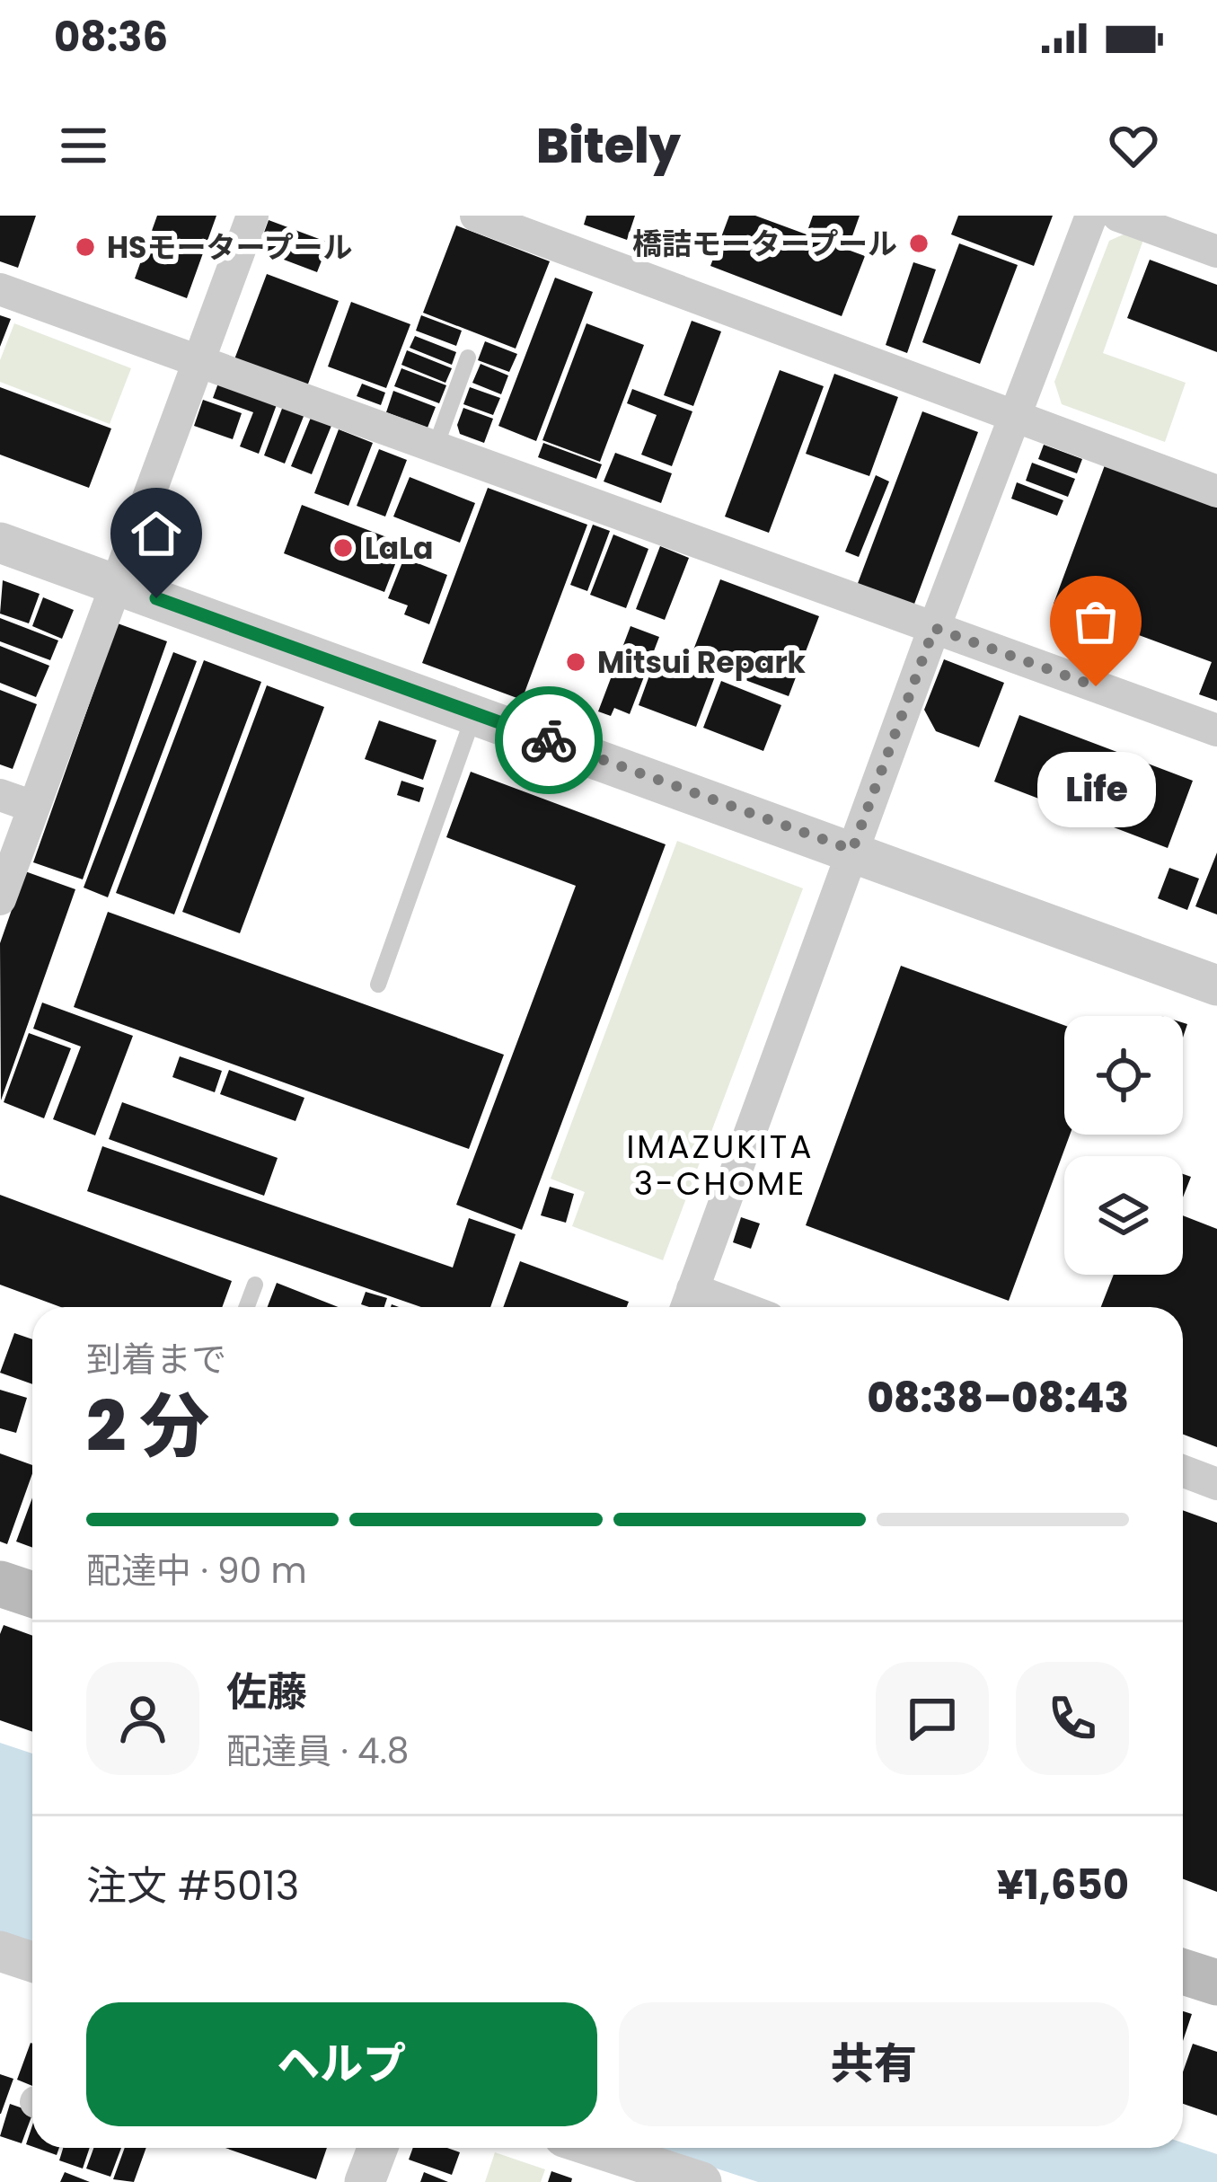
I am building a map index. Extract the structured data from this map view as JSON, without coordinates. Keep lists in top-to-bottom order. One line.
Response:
{"districts":["IMAZUKITA 3-CHOME"],"places":["橋詰モータープール","HSモータープール","LaLa","Mitsui Repark","Life"],"page":{"status":"08:36","header":"Bitely","bubble":"Life","heading":["2 分","到着まで","08:38–08:43"],"panel":["佐藤","配達員 · 4.8","注文 #5013","¥1,650"],"bar":"配達中 · 90 m","buttons":["ヘルプ","共有"]}}
